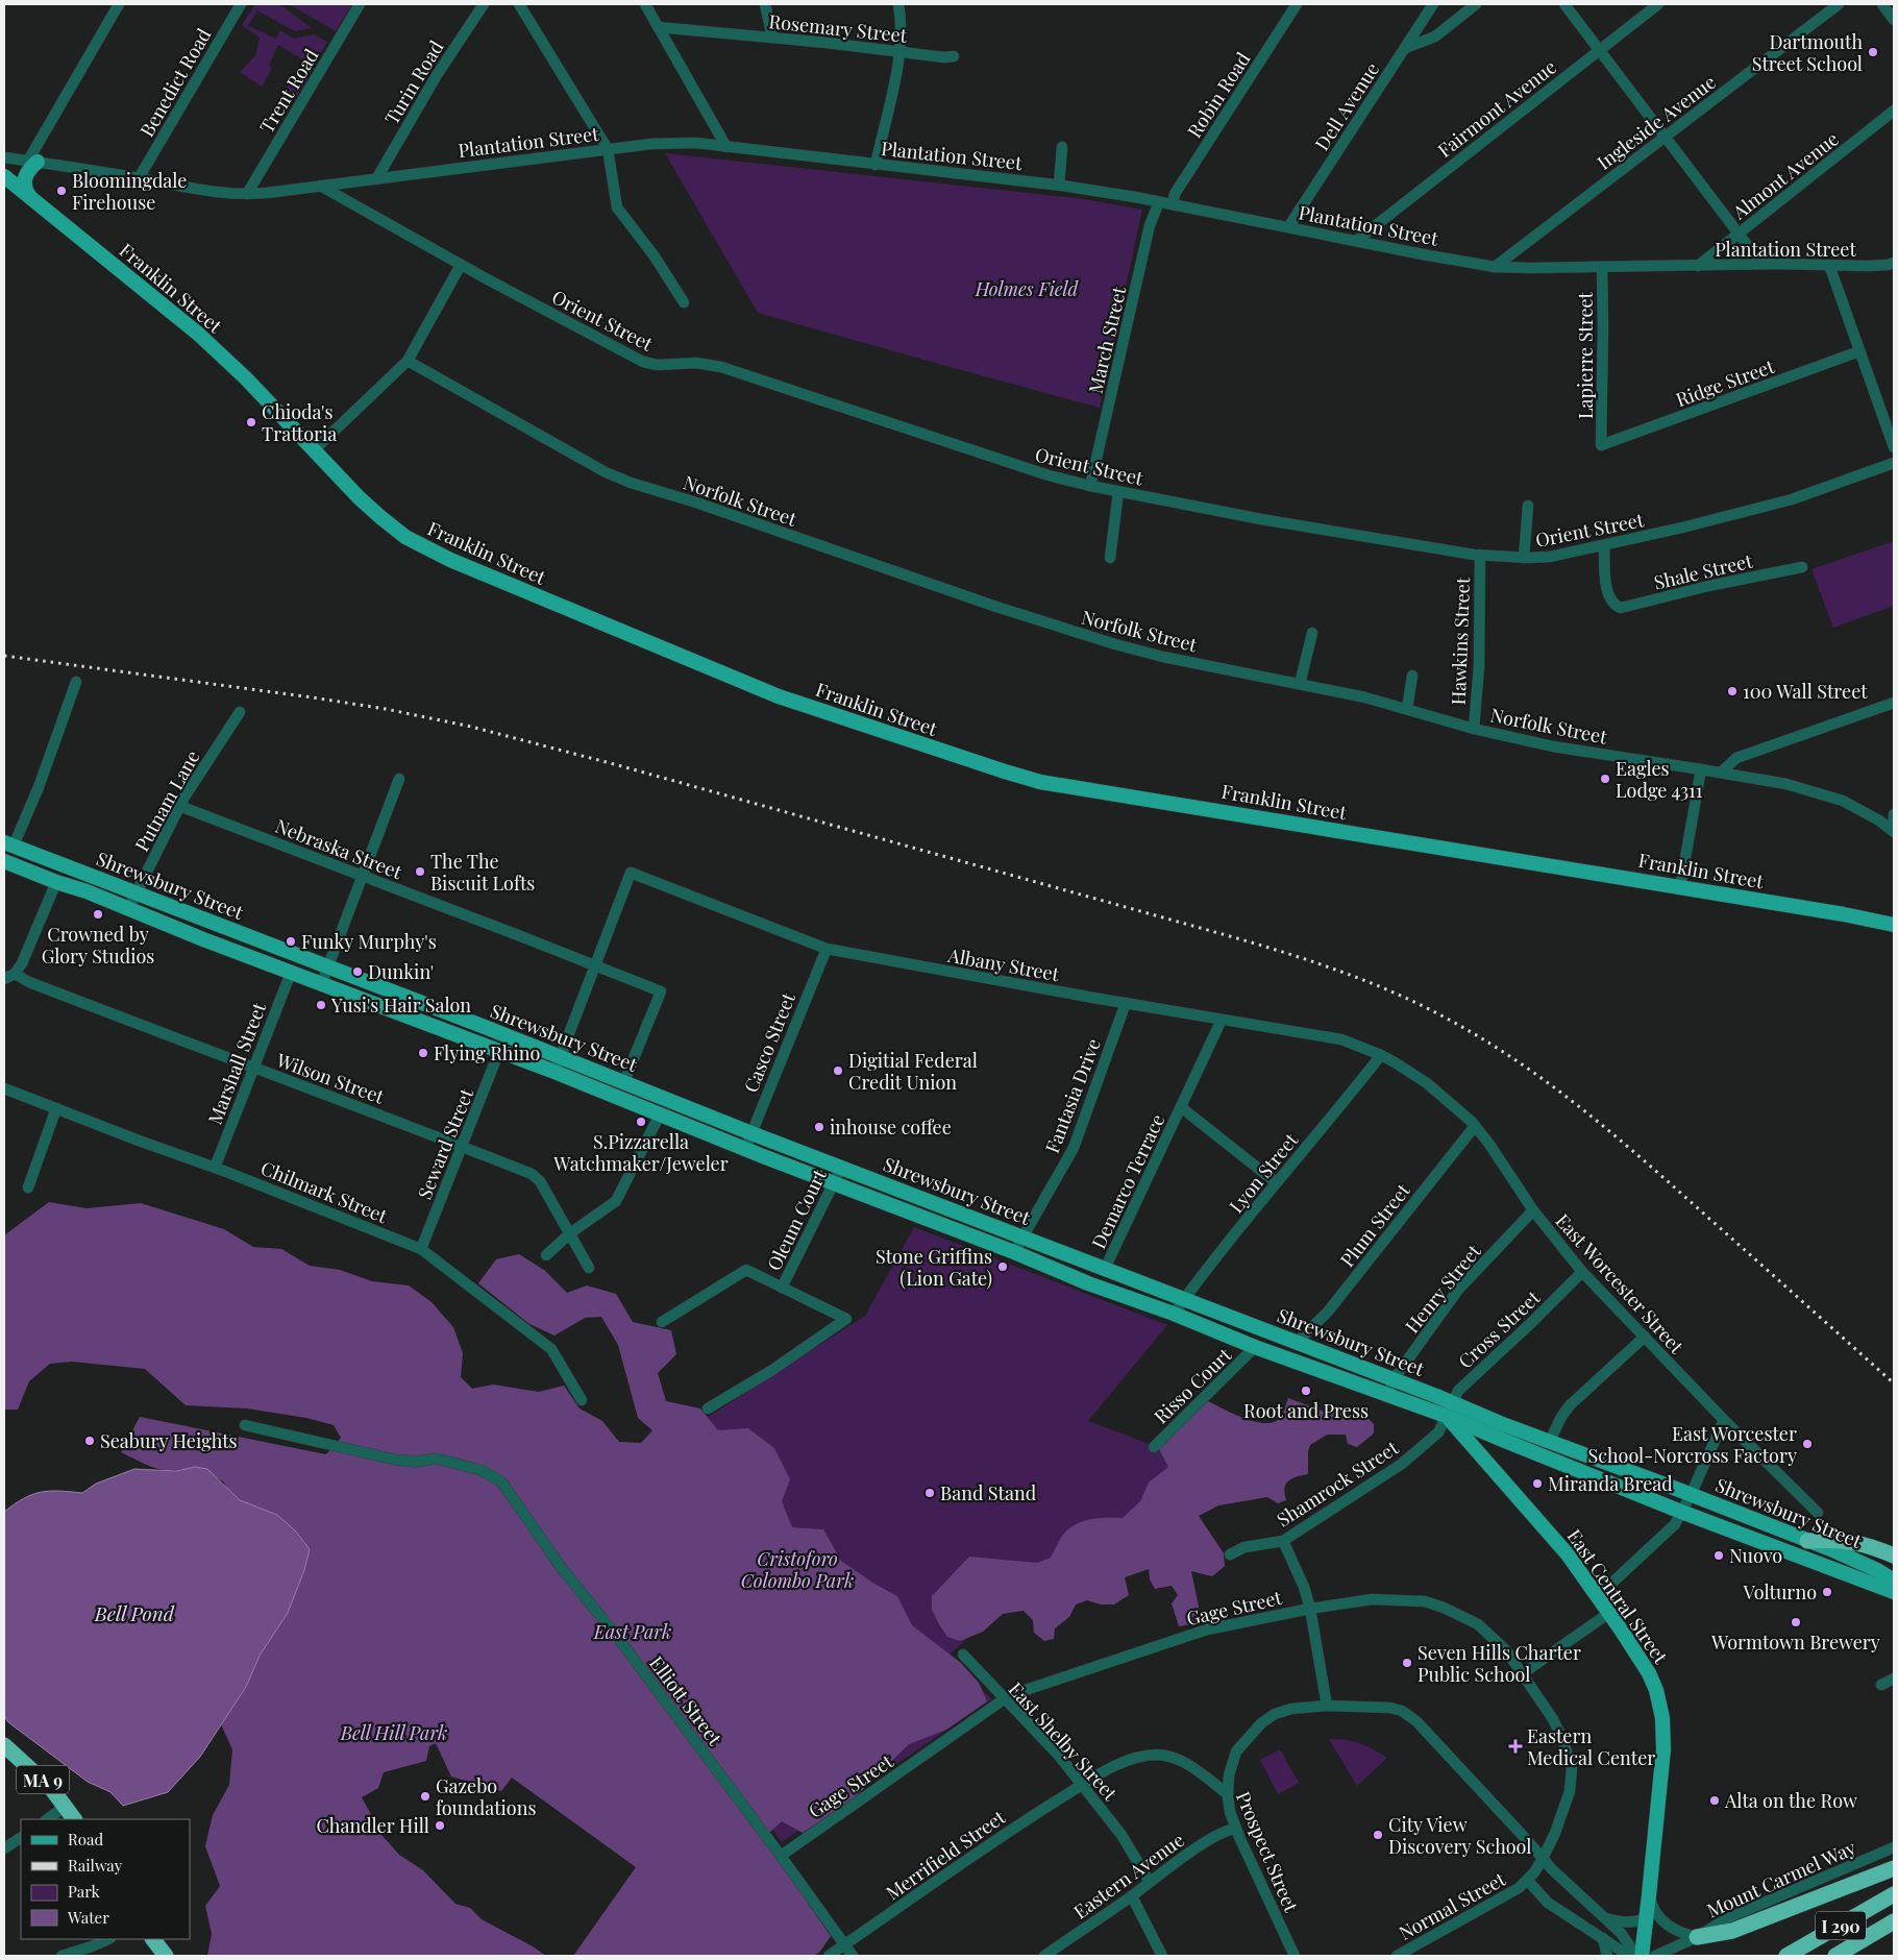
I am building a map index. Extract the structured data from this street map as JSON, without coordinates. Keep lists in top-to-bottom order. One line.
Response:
{"streets":{"highway":["MA 9","I 290"],"main road":["Franklin Street","Shrewsbury Street","East Central Street"],"street":["Rosemary Street","Benedict Road","Turin Road","Trent Road","Robin Road","Dell Avenue","Fairmont Avenue","Ingleside Avenue","Plantation Street","Almont Avenue","Orient Street","March Street","Lapierre Street","Ridge Street","Norfolk Street","Shale Street","Hawkins Street","Putnam Lane","Nebraska Street","Albany Street","Casco Street","Marshall Street","Wilson Street","Fantasia Drive","Seward Street","Lyon Street","Demarco Terrace","Chilmark Street","Oleum Court","Plum Street","East Worcester Street","Henry Street","Cross Street","Risso Court","Shamrock Street","Gage Street","Elliott Street","East Shelby Street","Prospect Street","Merrifield Street","Eastern Avenue","Mount Carmel Way","Normal Street"]},"crossings":[["Benedict Road","Plantation Street"],["Turin Road","Plantation Street"],["Trent Road","Plantation Street"],["Robin Road","Plantation Street"],["Dell Avenue","Plantation Street"],["Fairmont Avenue","Plantation Street"],["Ingleside Avenue","Plantation Street"],["Plantation Street","Almont Avenue"],["Plantation Street","Orient Street"],["Plantation Street","March Street"],["Plantation Street","Lapierre Street"],["Orient Street","March Street"],["Orient Street","Shale Street"],["Orient Street","Hawkins Street"],["Lapierre Street","Ridge Street"],["Norfolk Street","Hawkins Street"],["Putnam Lane","Nebraska Street"],["Putnam Lane","Shrewsbury Street"],["Nebraska Street","Shrewsbury Street"],["Nebraska Street","Albany Street"],["Shrewsbury Street","Casco Street"],["Shrewsbury Street","Marshall Street"],["Shrewsbury Street","Fantasia Drive"],["Shrewsbury Street","Seward Street"],["Shrewsbury Street","Lyon Street"],["Shrewsbury Street","Demarco Terrace"],["Shrewsbury Street","Oleum Court"],["Shrewsbury Street","Plum Street"],["Shrewsbury Street","Henry Street"],["Shrewsbury Street","Cross Street"],["Shrewsbury Street","Risso Court"],["Shrewsbury Street","Shamrock Street"],["Shrewsbury Street","East Central Street"],["Albany Street","Casco Street"],["Albany Street","Fantasia Drive"],["Albany Street","Lyon Street"],["Albany Street","Demarco Terrace"],["Albany Street","East Worcester Street"],["Marshall Street","Wilson Street"],["Marshall Street","Chilmark Street"],["Wilson Street","Seward Street"],["Seward Street","Chilmark Street"],["Lyon Street","East Worcester Street"],["Plum Street","East Worcester Street"],["East Worcester Street","Henry Street"],["East Worcester Street","Cross Street"],["Cross Street","Shamrock Street"],["Cross Street","East Central Street"],["Shamrock Street","East Central Street"],["Gage Street","Elliott Street"],["Gage Street","East Shelby Street"],["Gage Street","Normal Street"],["Elliott Street","Merrifield Street"],["East Shelby Street","Prospect Street"],["East Shelby Street","Merrifield Street"],["East Shelby Street","Eastern Avenue"],["Prospect Street","Merrifield Street"],["Prospect Street","Eastern Avenue"]],"water":["Bell Pond"],"parks":["Holmes Field","Cristoforo Colombo Park","East Park","Bell Hill Park"],"places":{"other":["Dartmouth Street School","Bloomingdale Firehouse","Chioda's Trattoria","100 Wall Street","Eagles Lodge 4311","The The Biscuit Lofts","Crowned by Glory Studios","Funky Murphy's","Dunkin'","Yusi's Hair Salon","Flying Rhino","Digitial Federal Credit Union","S.Pizzarella Watchmaker/Jeweler","inhouse coffee","Stone Griffins (Lion Gate)","Root and Press","Seabury Heights","East Worcester School-Norcross Factory","Miranda Bread","Band Stand","Nuovo","Volturno","Wormtown Brewery","Seven Hills Charter Public School","Gazebo foundations","Alta on the Row","Chandler Hill","City View Discovery School"],"health":["Eastern Medical Center"]},"legend":["Road","Railway","Park","Water"]}
